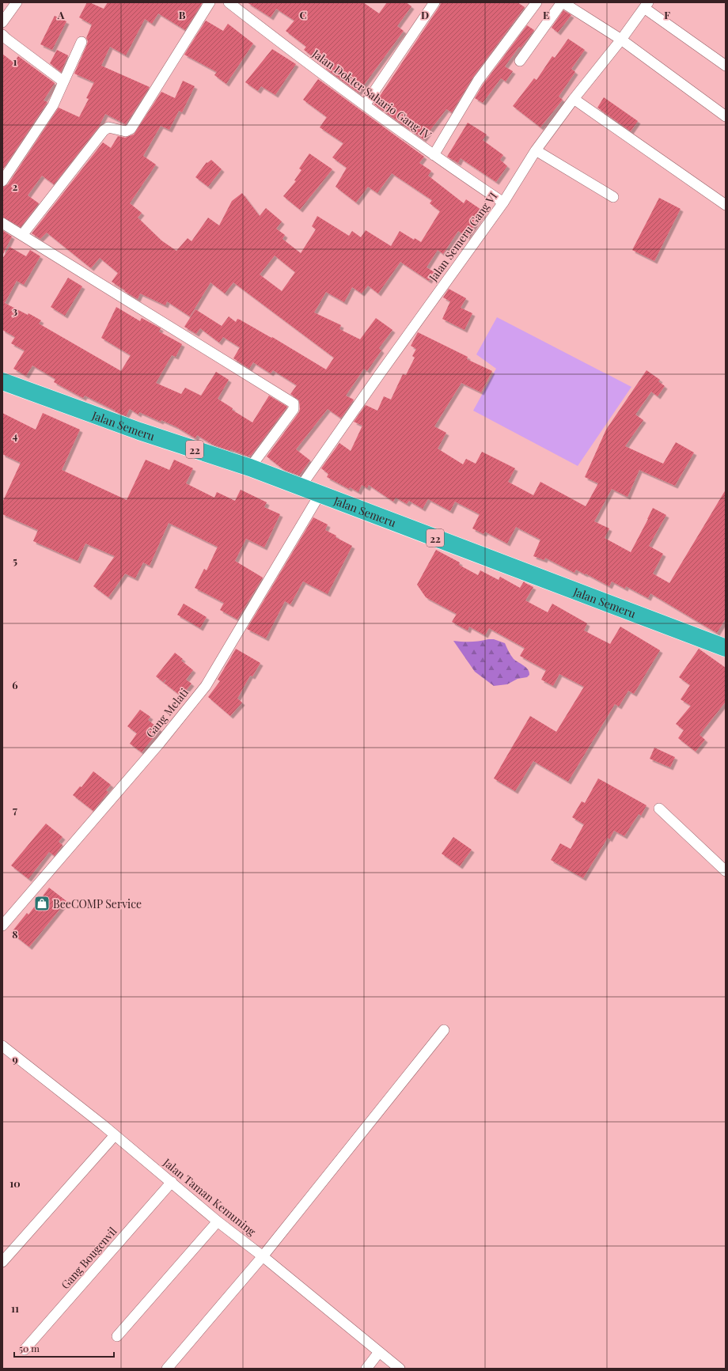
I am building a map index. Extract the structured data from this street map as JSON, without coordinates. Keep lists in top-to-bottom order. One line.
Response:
{"streets":{"highway":["Jalan Semeru","22"],"street":["Jalan Dokter Saharjo Gang IV","Jalan Semeru Gang VI","Gang Melati","Jalan Taman Kemuning","Gang Bougenvil"]},"crossings":[["Jalan Dokter Saharjo Gang IV","Jalan Semeru Gang VI"],["Jalan Semeru Gang VI","Jalan Semeru"],["Jalan Semeru","Gang Melati"],["Jalan Taman Kemuning","Gang Bougenvil"]],"places":{"shop":["BeeCOMP Service"]},"scale_bar":"50 m","grid":{"columns":["A","B","C","D","E","F"],"rows":["1","2","3","4","5","6","7","8","9","10","11"]}}
